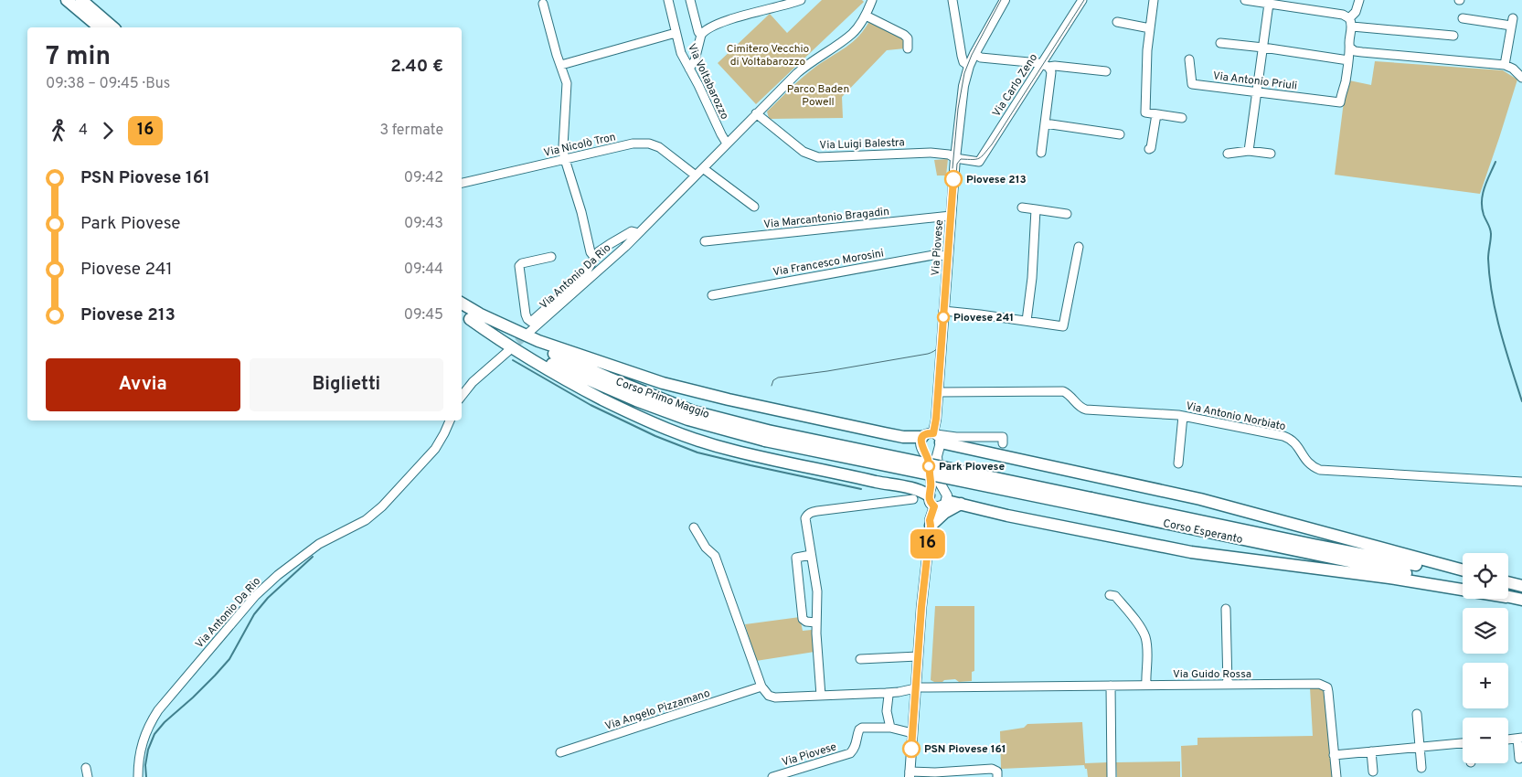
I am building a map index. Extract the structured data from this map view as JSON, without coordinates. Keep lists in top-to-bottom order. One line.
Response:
{"streets":{"highway":["Corso Primo Maggio","Corso Esperanto"],"main road":["Via Piovese"],"street":["Via Antonio Priuli","Via Voltabarozzo","Via Carlo Zeno","Via Luigi Balestra","Via Nicolò Tron","Via Marcantonio Bragadin","Via Francesco Morosini","Via Antonio Da Rio","Via Antonio Norbiato","Via Guido Rossa","Via Angelo Pizzamano"]},"crossings":[["Via Voltabarozzo","Via Antonio Da Rio"],["Via Carlo Zeno","Via Luigi Balestra"],["Via Carlo Zeno","Via Piovese"],["Via Luigi Balestra","Via Piovese"],["Via Luigi Balestra","Via Antonio Da Rio"],["Via Nicolò Tron","Via Antonio Da Rio"],["Via Marcantonio Bragadin","Via Piovese"],["Via Piovese","Via Francesco Morosini"],["Via Piovese","Via Antonio Norbiato"],["Via Piovese","Via Guido Rossa"],["Corso Primo Maggio","Corso Esperanto"]],"parks":["Cimitero Vecchio di Voltabarozzo","Parco Baden Powell"],"places":["Piovese 213","Piovese 241","Park Piovese","PSN Piovese 161"],"lines":["bus line 16"],"page":{"on_map":"16","heading":["7 min","09:38 – 09:45 · Bus","2.40 €"],"legs":["4","16","3 fermate"],"list":[{"name":"PSN Piovese 161","value":"09:42"},{"name":"Park Piovese","value":"09:43"},{"name":"Piovese 241","value":"09:44"},{"name":"Piovese 213","value":"09:45"}],"buttons":["Avvia","Biglietti"],"map_buttons":["+","−"]}}
